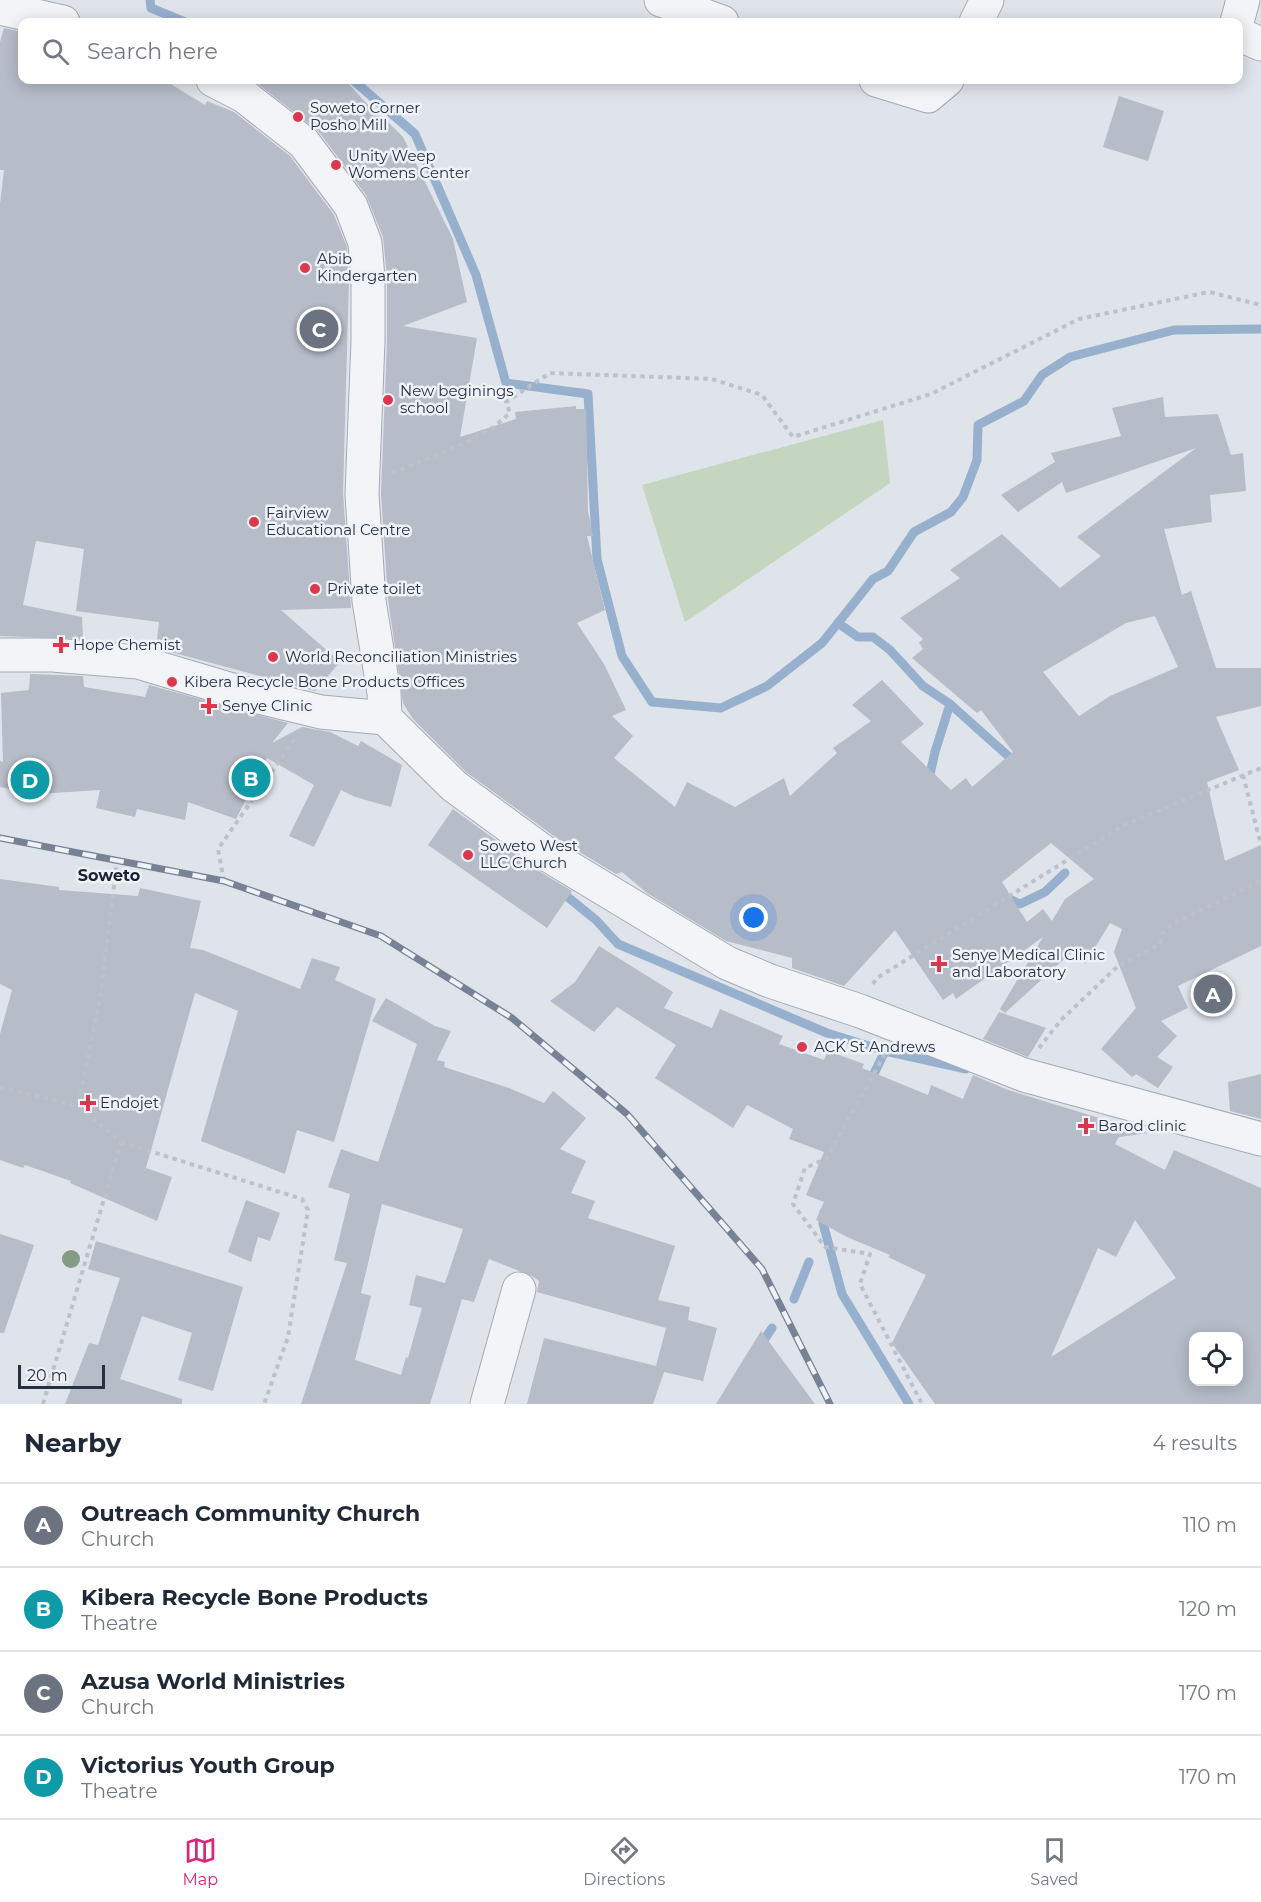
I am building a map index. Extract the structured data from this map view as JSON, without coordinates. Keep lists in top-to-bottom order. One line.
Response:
{"districts":["Soweto"],"places":{"other":["Soweto Corner Posho Mill","Unity Weep Womens Center","Abib Kindergarten","New beginings school","Fairview Educational Centre","Private toilet","World Reconciliation Ministries","Kibera Recycle Bone Products Offices","Soweto West LLC Church","ACK St Andrews"],"health":["Hope Chemist","Senye Clinic","Senye Medical Clinic and Laboratory","Endojet","Barod clinic"]},"scale_bar":"20 m","page":{"search":"Search here","pins":["C","B","D","A"],"scale":"20 m","heading":["Nearby","4 results"],"list":[{"mark":"A","name":"Outreach Community Church","note":"Church","value":"110 m"},{"mark":"B","name":"Kibera Recycle Bone Products","note":"Theatre","value":"120 m"},{"mark":"C","name":"Azusa World Ministries","note":"Church","value":"170 m"},{"mark":"D","name":"Victorius Youth Group","note":"Theatre","value":"170 m"}],"nav":["Map","Directions","Saved"]}}
